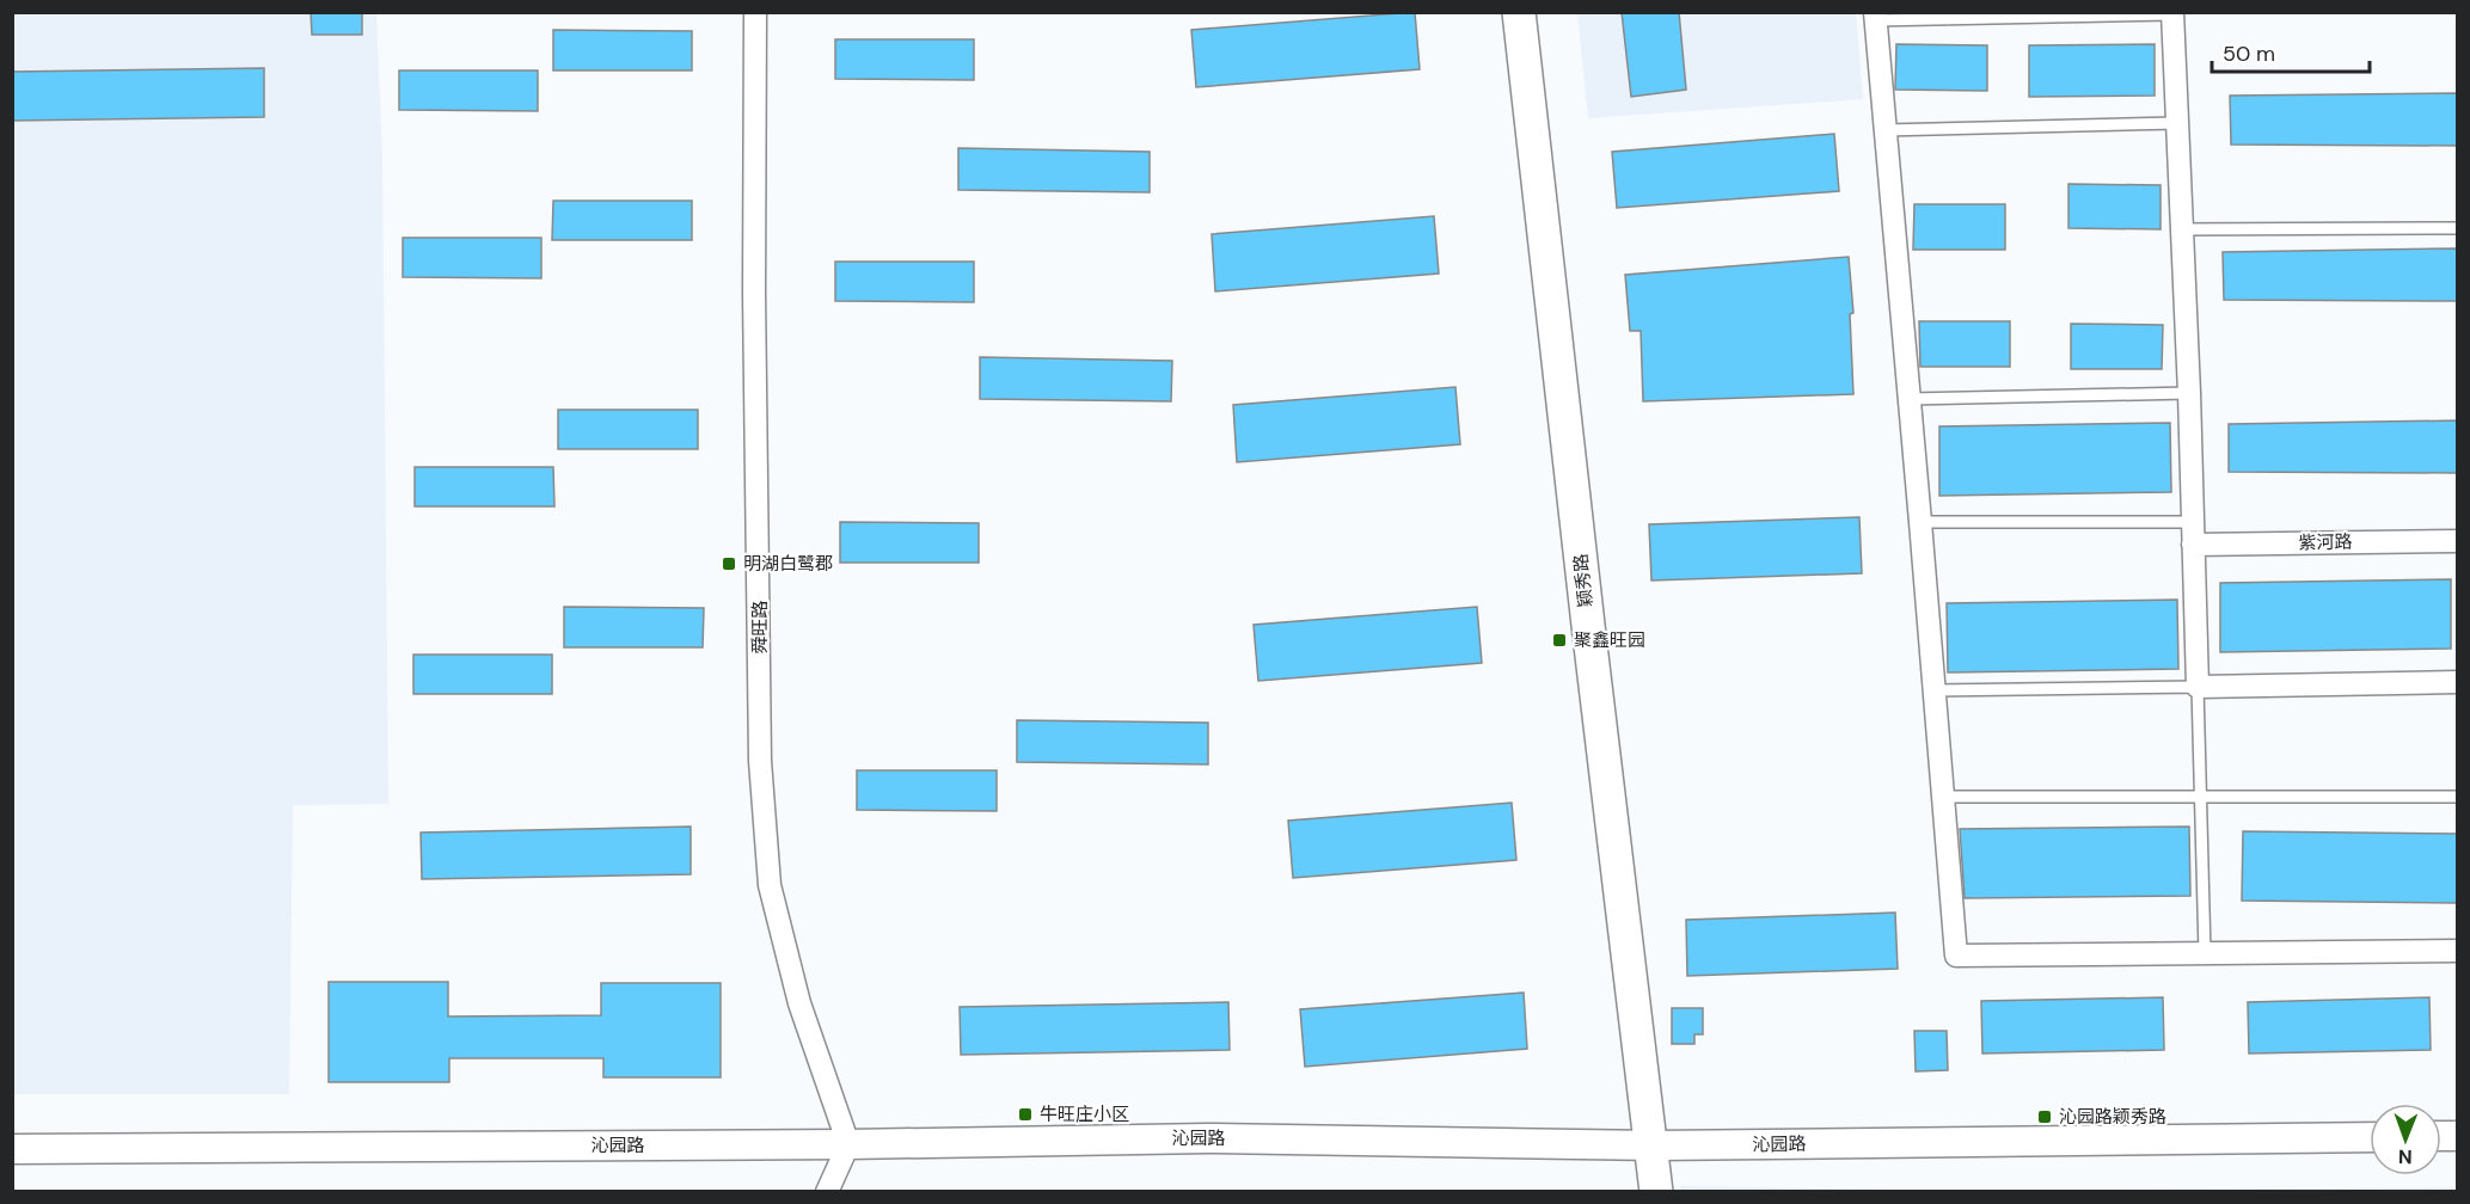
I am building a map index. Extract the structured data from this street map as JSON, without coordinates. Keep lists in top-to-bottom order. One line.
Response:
{"streets":{"main road":["颖秀路"],"street":["紫河路","舜旺路","沁园路"]},"crossings":[["颖秀路","沁园路"],["舜旺路","沁园路"]],"places":{"transit":["明湖白鹭郡","聚鑫旺园","牛旺庄小区","沁园路颖秀路"]},"scale_bar":"50 m","north":"bottom"}
